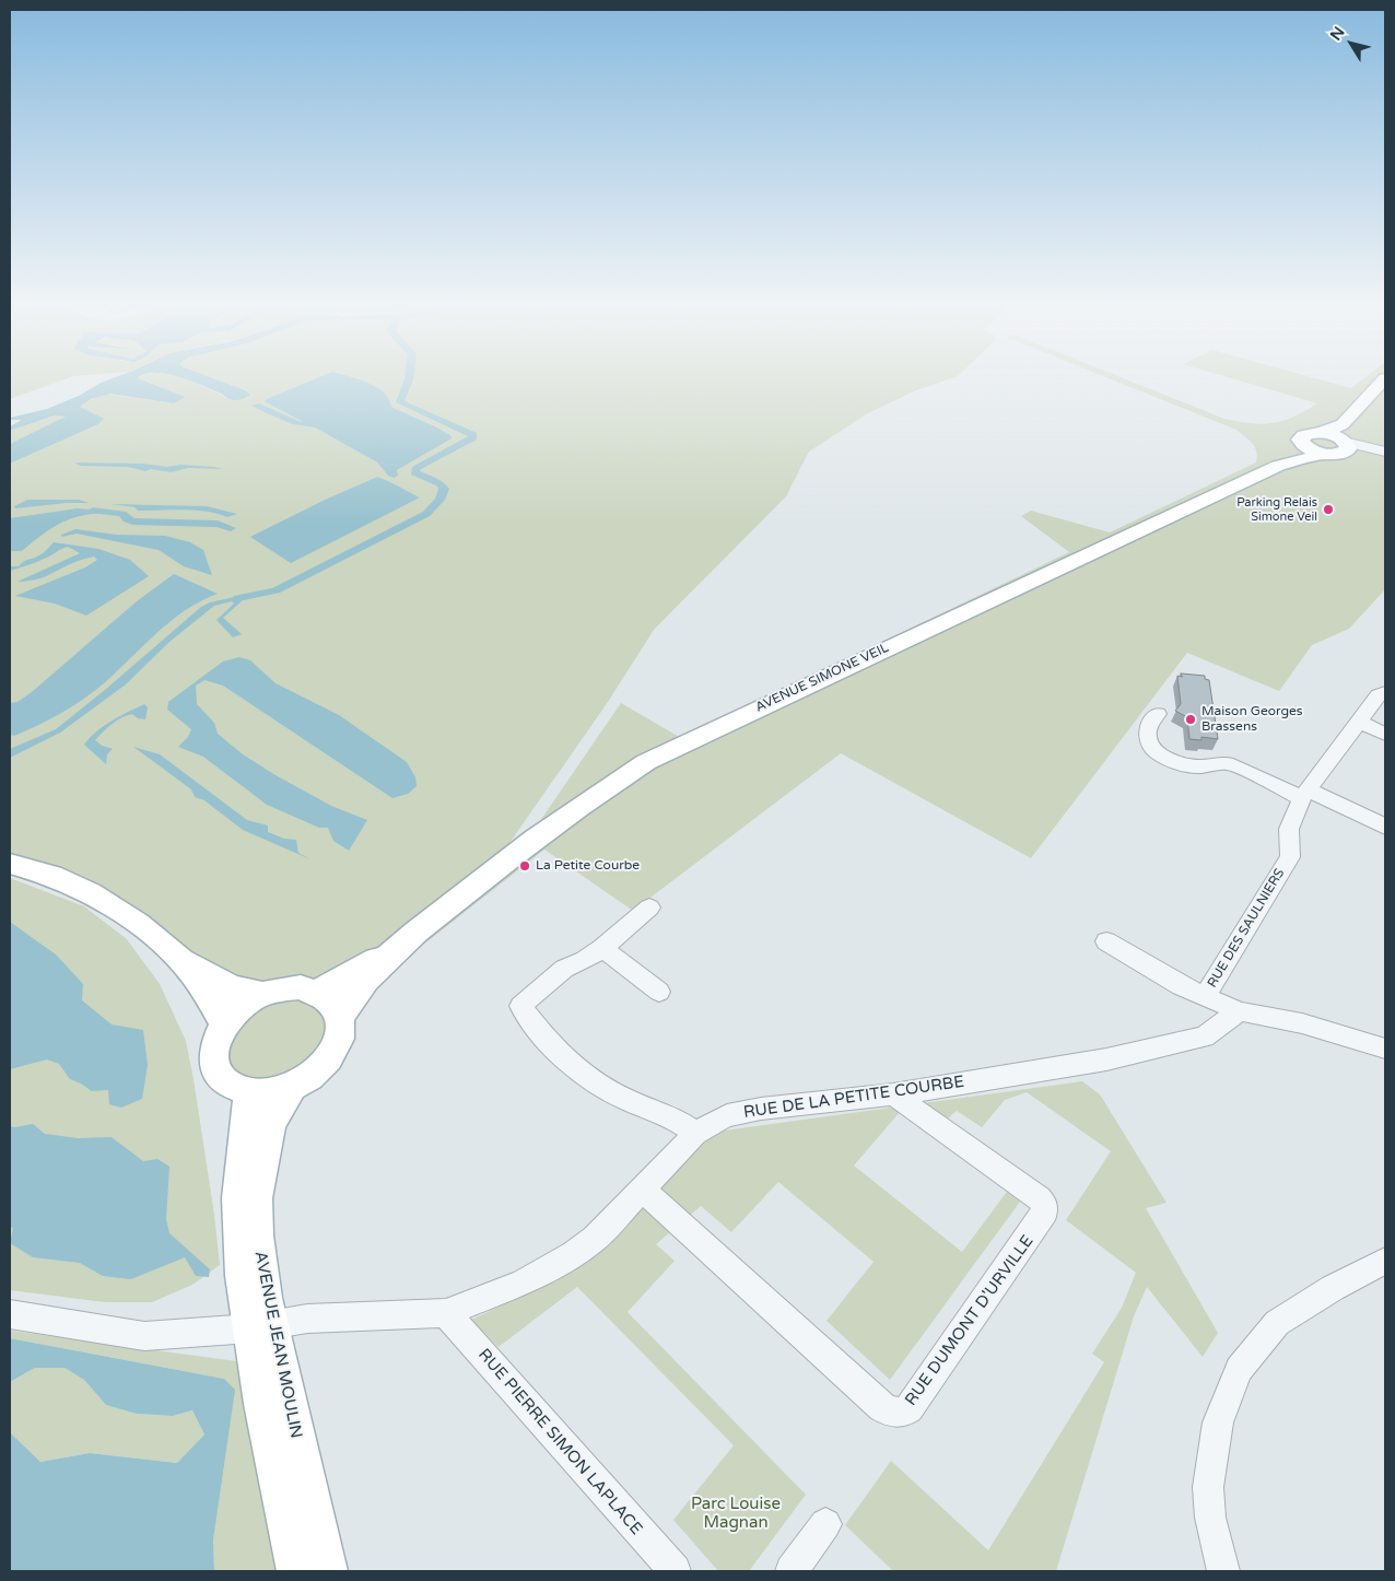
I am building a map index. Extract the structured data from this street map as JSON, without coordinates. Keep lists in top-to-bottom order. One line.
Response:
{"streets":{"main road":["AVENUE SIMONE VEIL","AVENUE JEAN MOULIN"],"street":["RUE DES SAULNIERS","RUE DE LA PETITE COURBE","RUE DUMONT D'URVILLE","RUE PIERRE SIMON LAPLACE"]},"crossings":[["AVENUE SIMONE VEIL","AVENUE JEAN MOULIN"],["RUE DE LA PETITE COURBE","RUE DUMONT D'URVILLE"],["RUE DE LA PETITE COURBE","AVENUE JEAN MOULIN"],["RUE DE LA PETITE COURBE","RUE PIERRE SIMON LAPLACE"]],"parks":["Parc Louise Magnan"],"places":["Parking Relais Simone Veil","Maison Georges Brassens","La Petite Courbe"],"north":"top left"}
